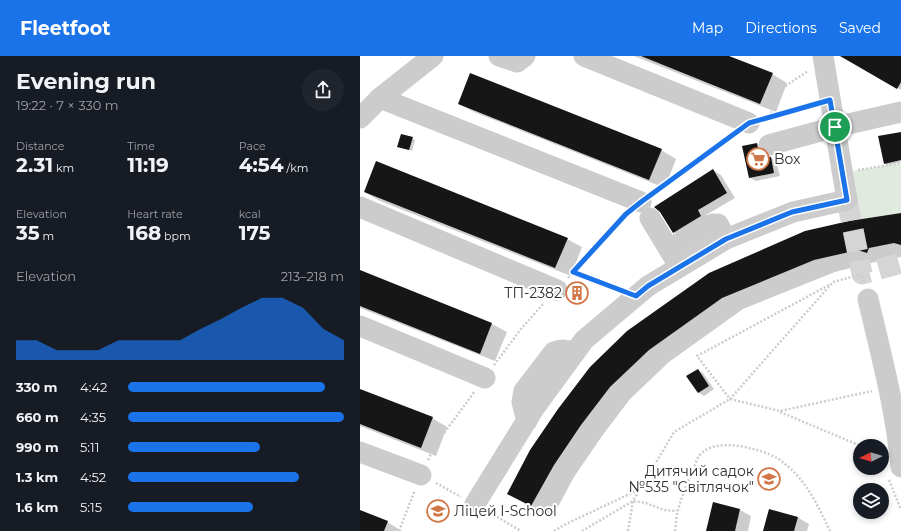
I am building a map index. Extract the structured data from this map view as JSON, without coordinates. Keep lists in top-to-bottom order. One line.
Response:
{"places":{"supermarket":["Box"],"building":["ТП-2382"],"school or university":["Дитячий садок №535 \"Світлячок\"","Ліцей I-School"]},"north":"left","page":{"header":"Fleetfoot","nav":["Map","Directions","Saved"],"heading":["Evening run","19:22 · 7 × 330 m"],"stats":[["Distance","2.31 km"],["Time","11:19"],["Pace","4:54 /km"],["Elevation","35 m"],["Heart rate","168 bpm"],["kcal","175"]],"chart":["Elevation","213–218 m"],"list":[{"name":"330 m","note":"4:42"},{"name":"660 m","note":"4:35"},{"name":"990 m","note":"5:11"},{"name":"1.3 km","note":"4:52"},{"name":"1.6 km","note":"5:15"}]}}
